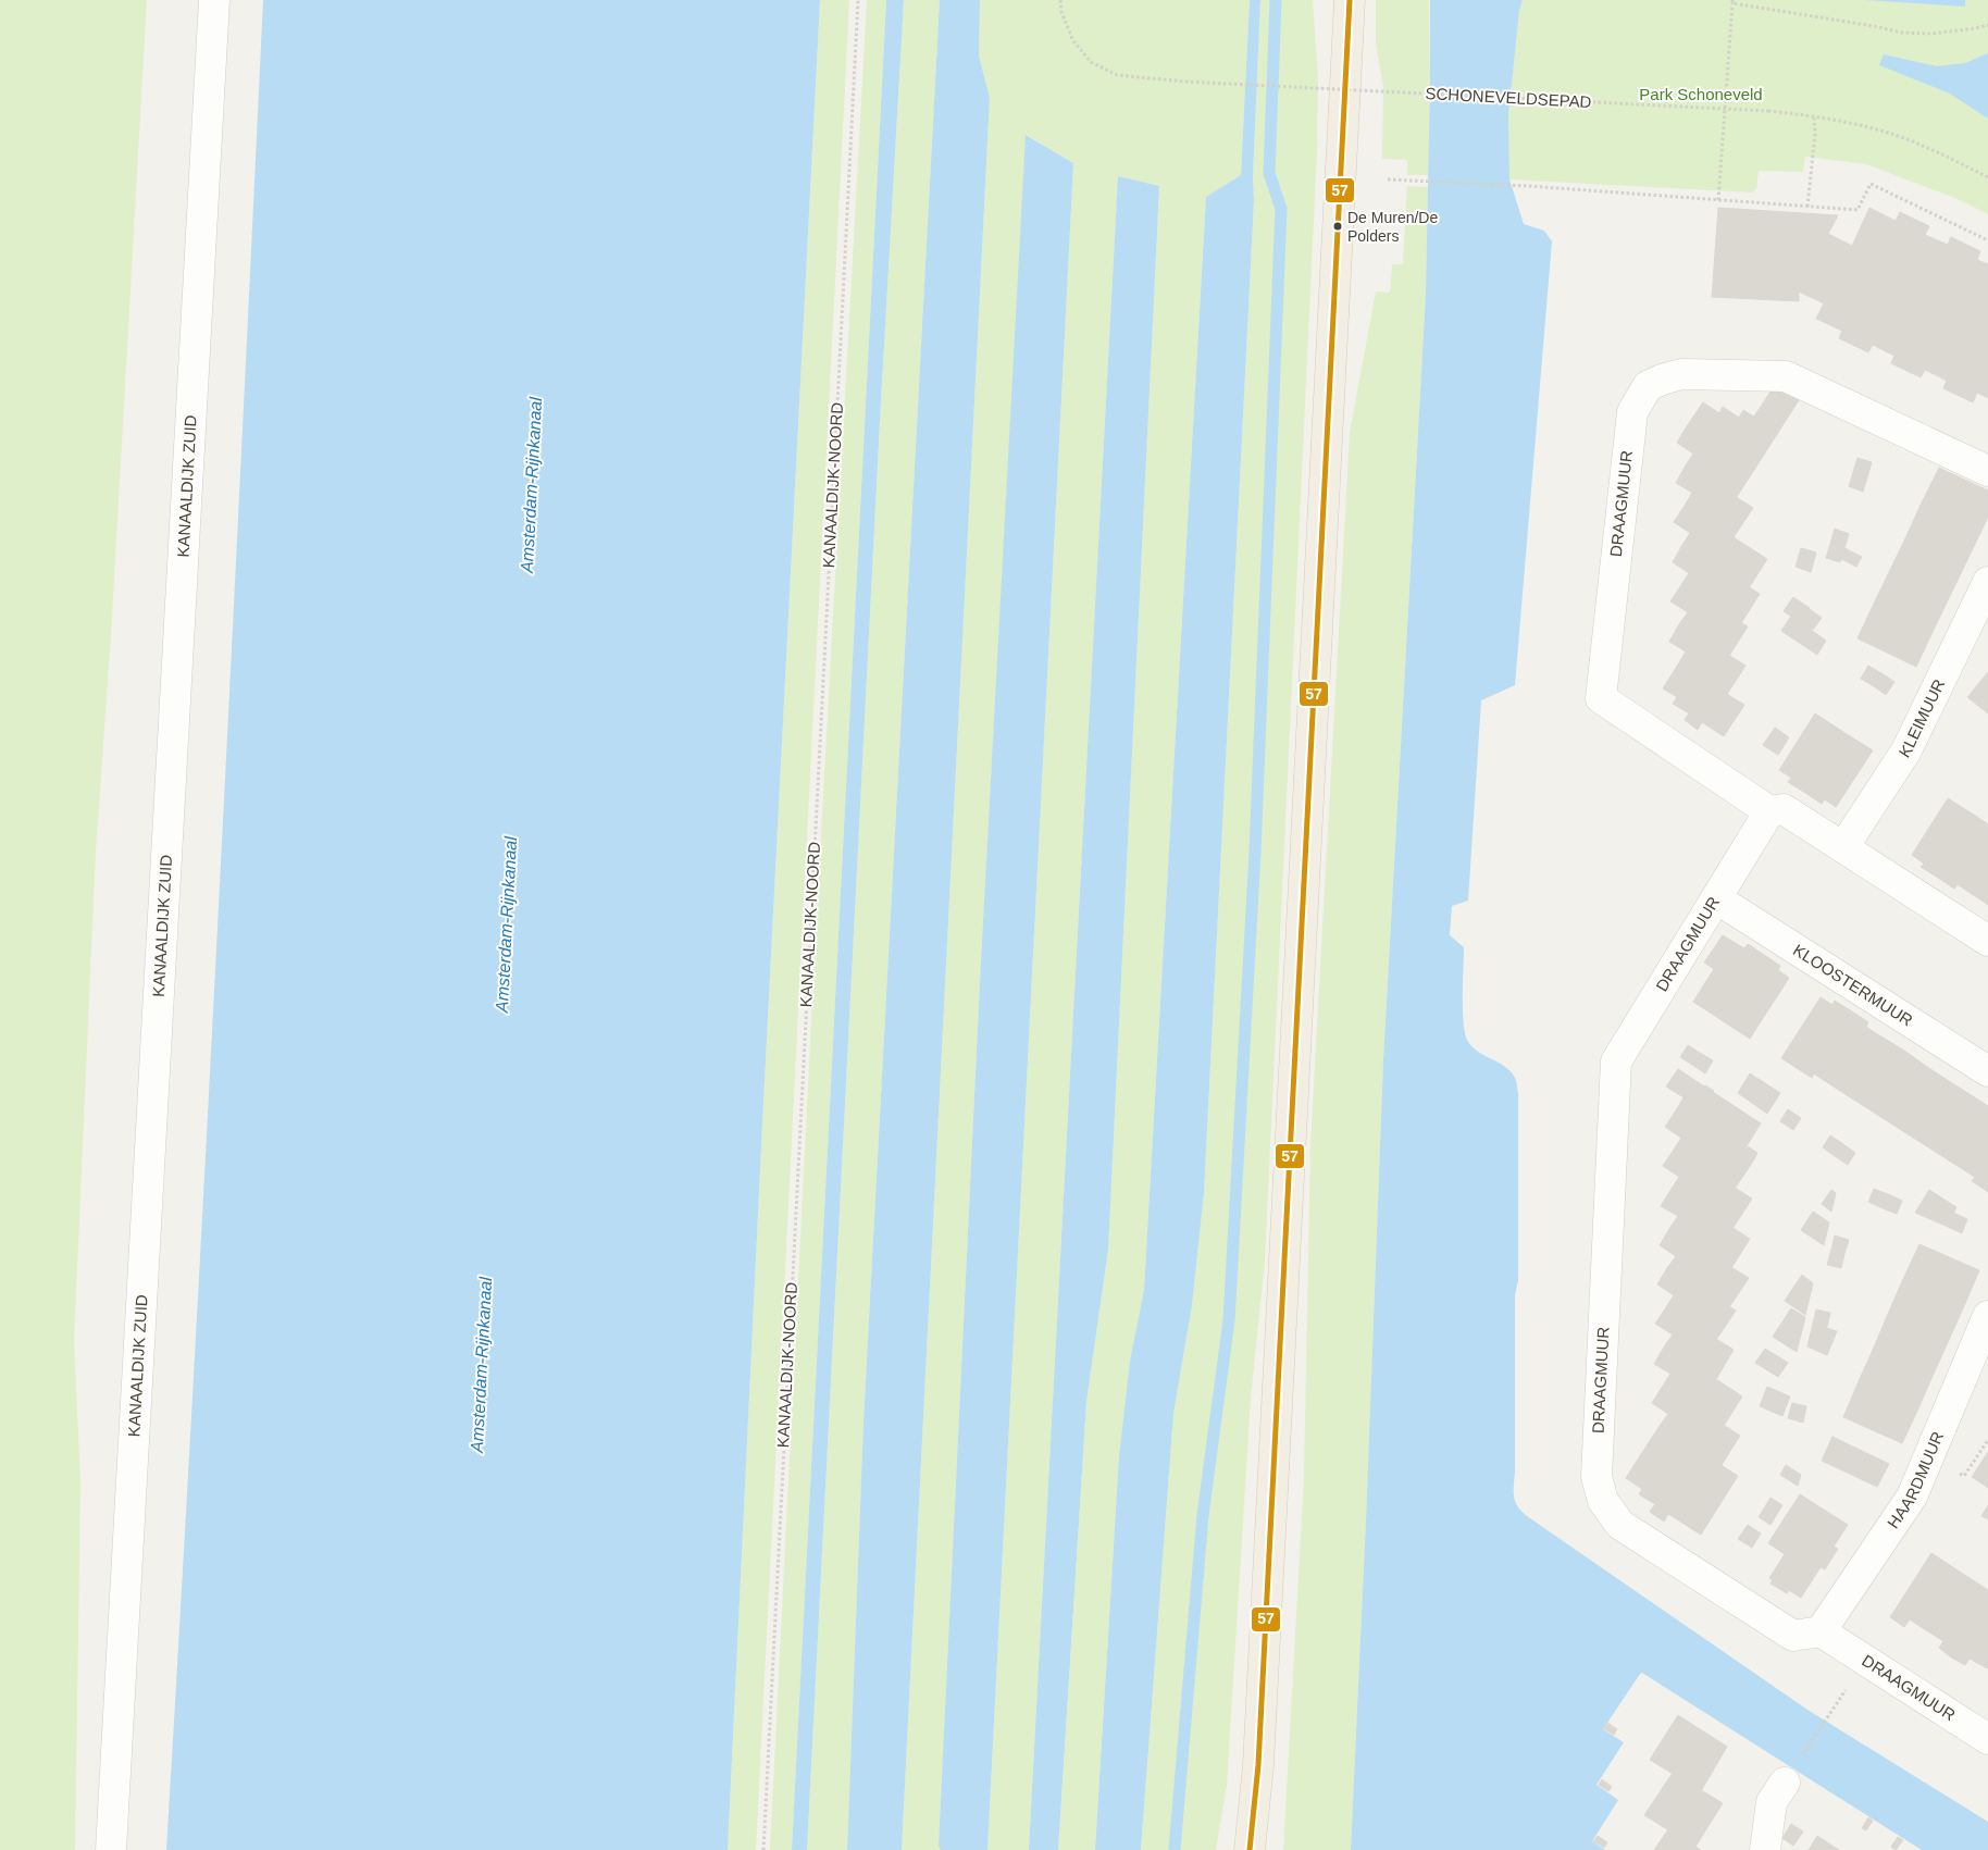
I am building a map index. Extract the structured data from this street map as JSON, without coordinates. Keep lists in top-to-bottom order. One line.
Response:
{"streets":{"street":["KANAALDIJK ZUID","DRAAGMUUR","KLEIMUUR","KLOOSTERMUUR","HAARDMUUR"],"path":["SCHONEVELDSEPAD","KANAALDIJK-NOORD"]},"crossings":[["DRAAGMUUR","KLOOSTERMUUR"],["DRAAGMUUR","HAARDMUUR"]],"water":["Amsterdam-Rijnkanaal"],"parks":["Park Schoneveld"],"places":["De Muren/De Polders"],"lines":["transit line 57"]}
